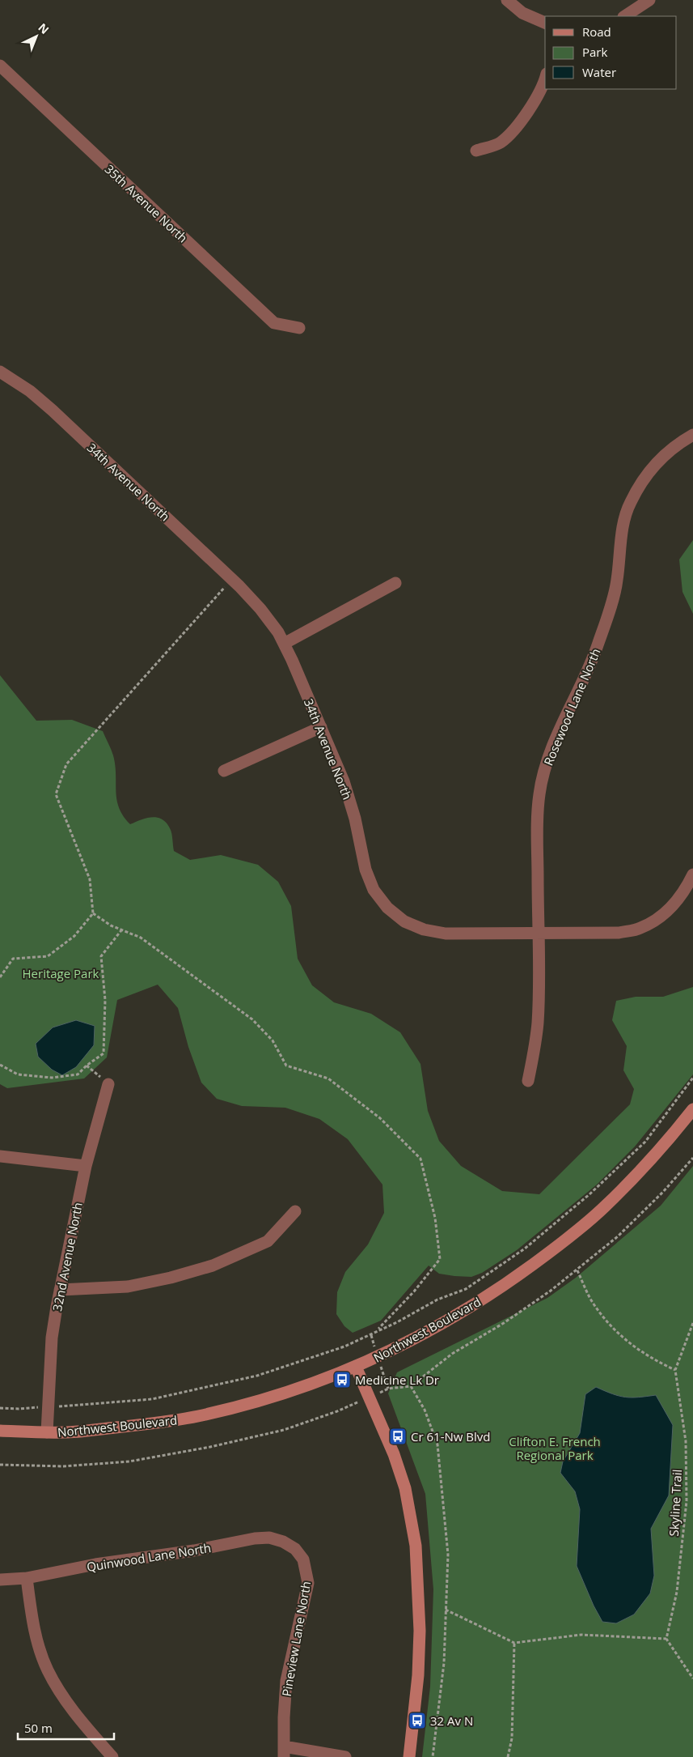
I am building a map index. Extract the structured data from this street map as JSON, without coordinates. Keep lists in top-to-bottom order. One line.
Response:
{"streets":{"main road":["Northwest Boulevard"],"street":["35th Avenue North","34th Avenue North","Rosewood Lane North","32nd Avenue North","Quinwood Lane North","Pineview Lane North"],"path":["Skyline Trail"]},"crossings":[["34th Avenue North","Rosewood Lane North"],["32nd Avenue North","Northwest Boulevard"],["Quinwood Lane North","Pineview Lane North"]],"parks":["Heritage Park","Clifton E. French Regional Park"],"places":{"bus stop":["Medicine Lk Dr","Cr 61-Nw Blvd","32 Av N"]},"legend":["Road","Park","Water"],"scale_bar":"50 m","north":"top right"}
